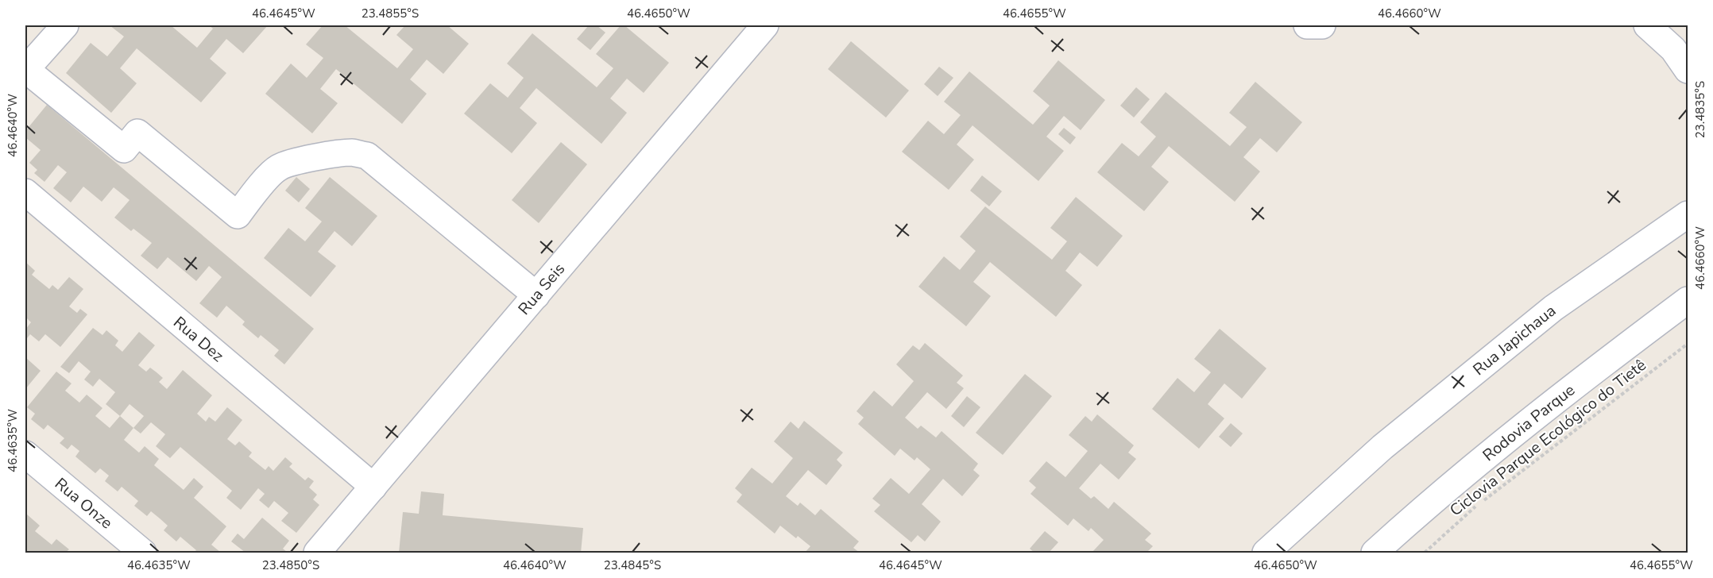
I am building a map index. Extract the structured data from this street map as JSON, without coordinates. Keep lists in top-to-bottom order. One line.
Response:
{"streets":{"street":["Rua Seis","Rua Dez","Rua Japichaua","Rodovia Parque","Rua Onze"],"path":["Ciclovia Parque Ecológico do Tietê"]},"crossings":[["Rua Seis","Rua Dez"]],"coordinates":["46.4645°W","23.4855°S","46.4650°W","46.4655°W","46.4660°W","23.4835°S","46.4640°W","46.4635°W","23.4850°S","23.4845°S"]}
